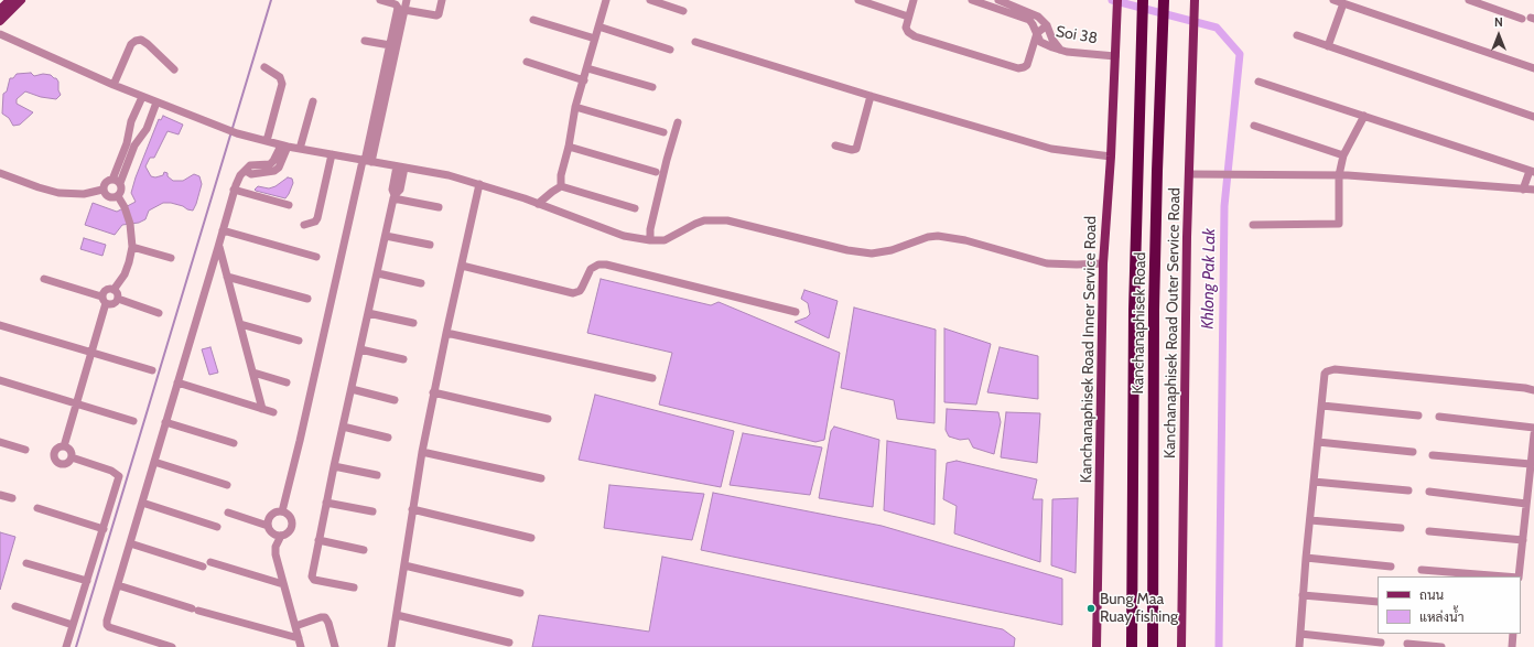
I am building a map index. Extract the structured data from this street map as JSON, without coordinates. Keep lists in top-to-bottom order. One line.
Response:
{"streets":{"highway":["Kanchanaphisek Road"],"main road":["Kanchanaphisek Road Outer Service Road","Kanchanaphisek Road Inner Service Road"],"street":["Soi 38"]},"crossings":[["Soi 38","Kanchanaphisek Road Inner Service Road"]],"water":["Khlong Pak Lak"],"places":["Bung Maa Ruay fishing"],"legend":["ถนน","แหล่งน้ำ"],"north":"top"}
